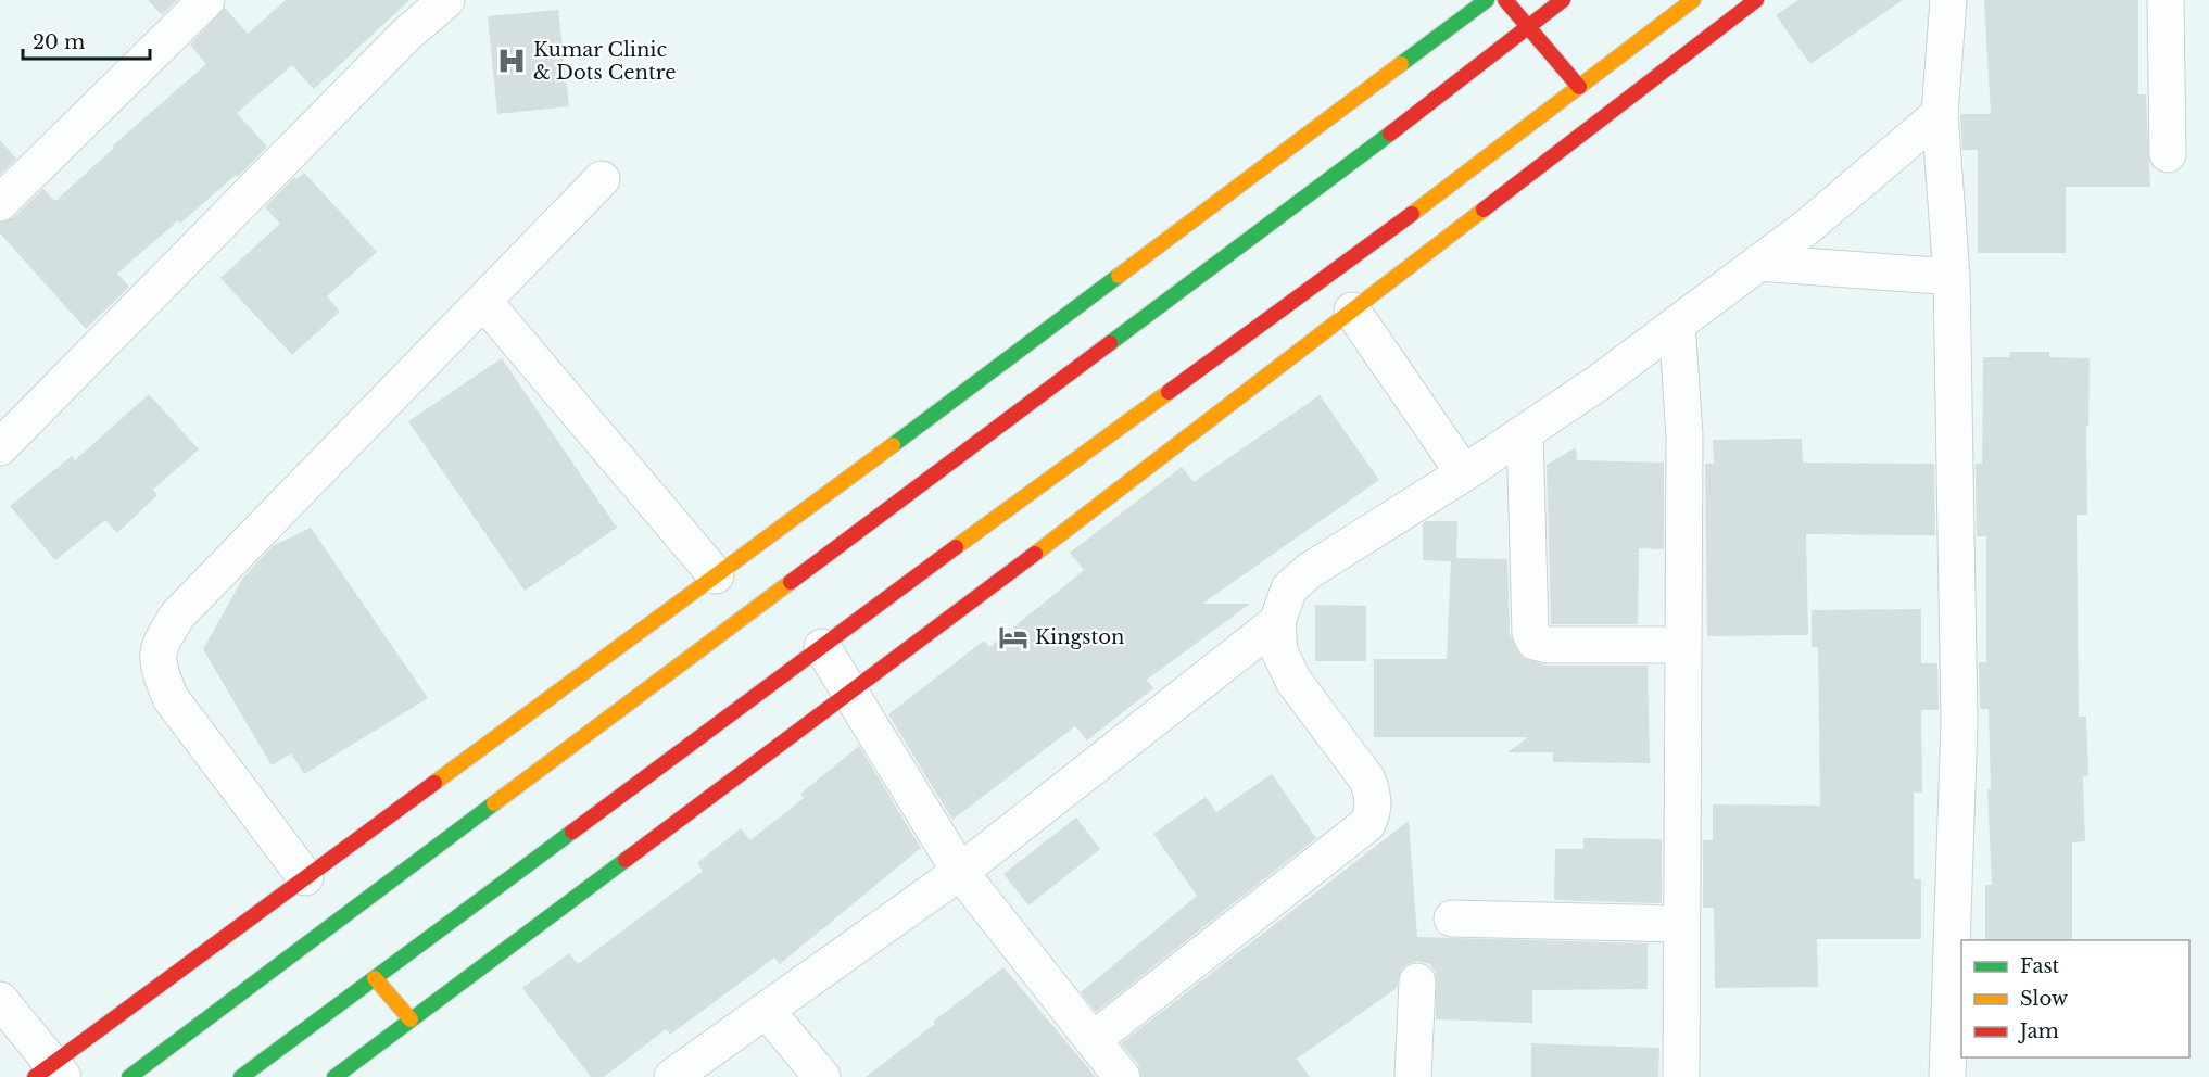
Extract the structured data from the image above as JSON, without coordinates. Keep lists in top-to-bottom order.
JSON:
{
  "places": {
    "hospital": ["Kumar Clinic & Dots Centre"],
    "hotel": ["Kingston"]
  },
  "legend": ["Fast", "Slow", "Jam"],
  "scale_bar": "20 m"
}
